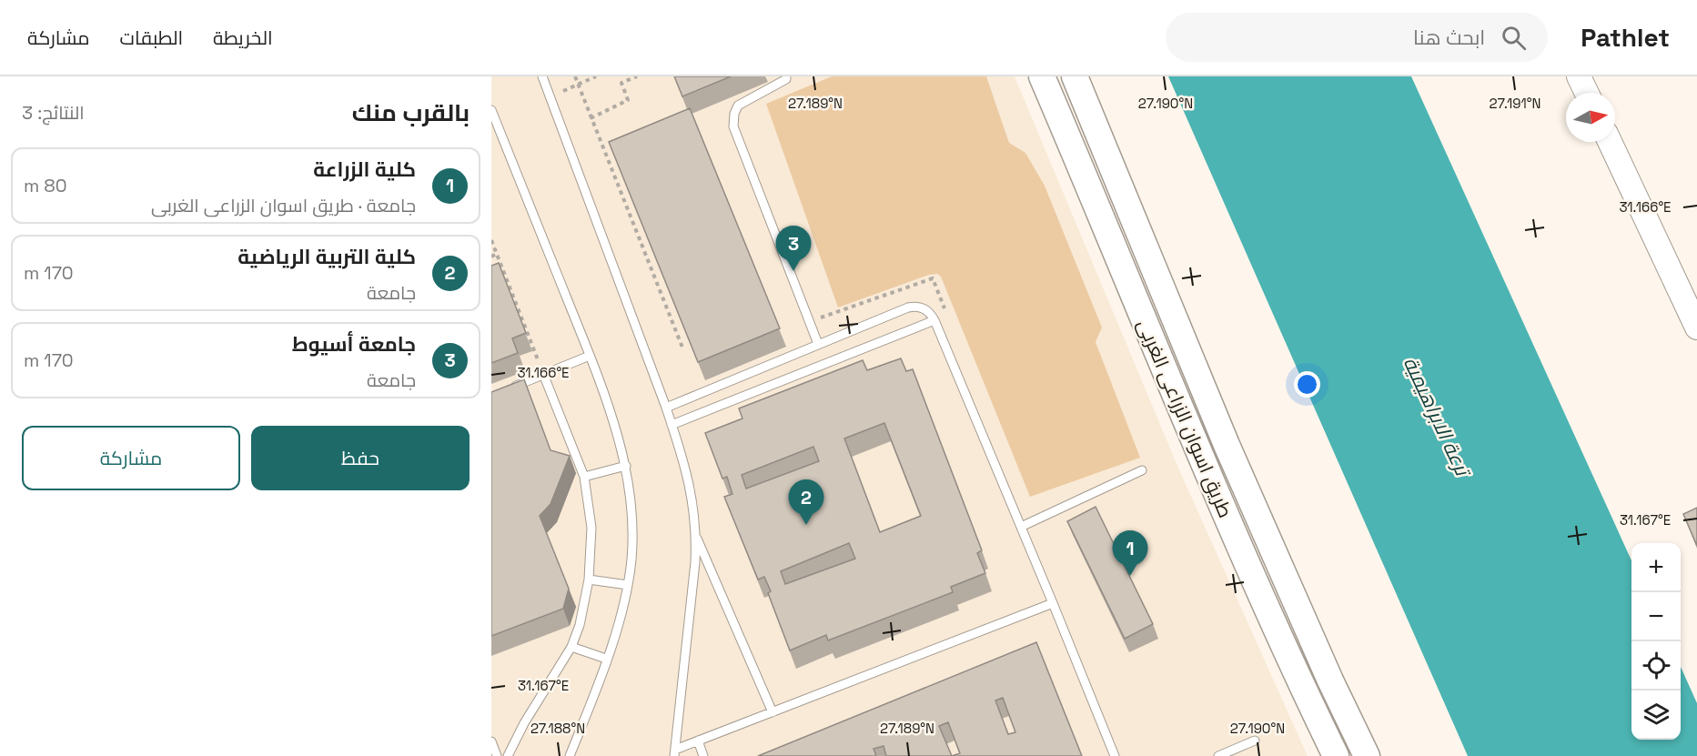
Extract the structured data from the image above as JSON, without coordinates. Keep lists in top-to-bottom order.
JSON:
{
  "streets": {
    "main road": ["طريق اسوان الزراعى الغربى"]
  },
  "water": ["ترعة الابراهيمية"],
  "north": "right",
  "page": {
    "header": "Pathlet",
    "search": "ابحث هنا",
    "nav": ["الخريطة", "الطبقات", "مشاركة"],
    "heading": ["بالقرب منك", "النتائج: 3"],
    "list": [
      {
        "mark": "1",
        "name": "كلية الزراعة",
        "note": "جامعة · طريق اسوان الزراعى الغربى",
        "value": "80 m"
      },
      {
        "mark": "2",
        "name": "كلية التربية الرياضية",
        "note": "جامعة",
        "value": "170 m"
      },
      {
        "mark": "3",
        "name": "جامعة أسيوط",
        "note": "جامعة",
        "value": "170 m"
      }
    ],
    "pins": ["3", "2", "1"],
    "buttons": ["حفظ", "مشاركة"],
    "map_buttons": ["+", "−"]
  },
  "coordinates": [
    "27.189°N",
    "27.190°N",
    "27.191°N",
    "31.166°E",
    "31.167°E",
    "27.188°N"
  ]
}
